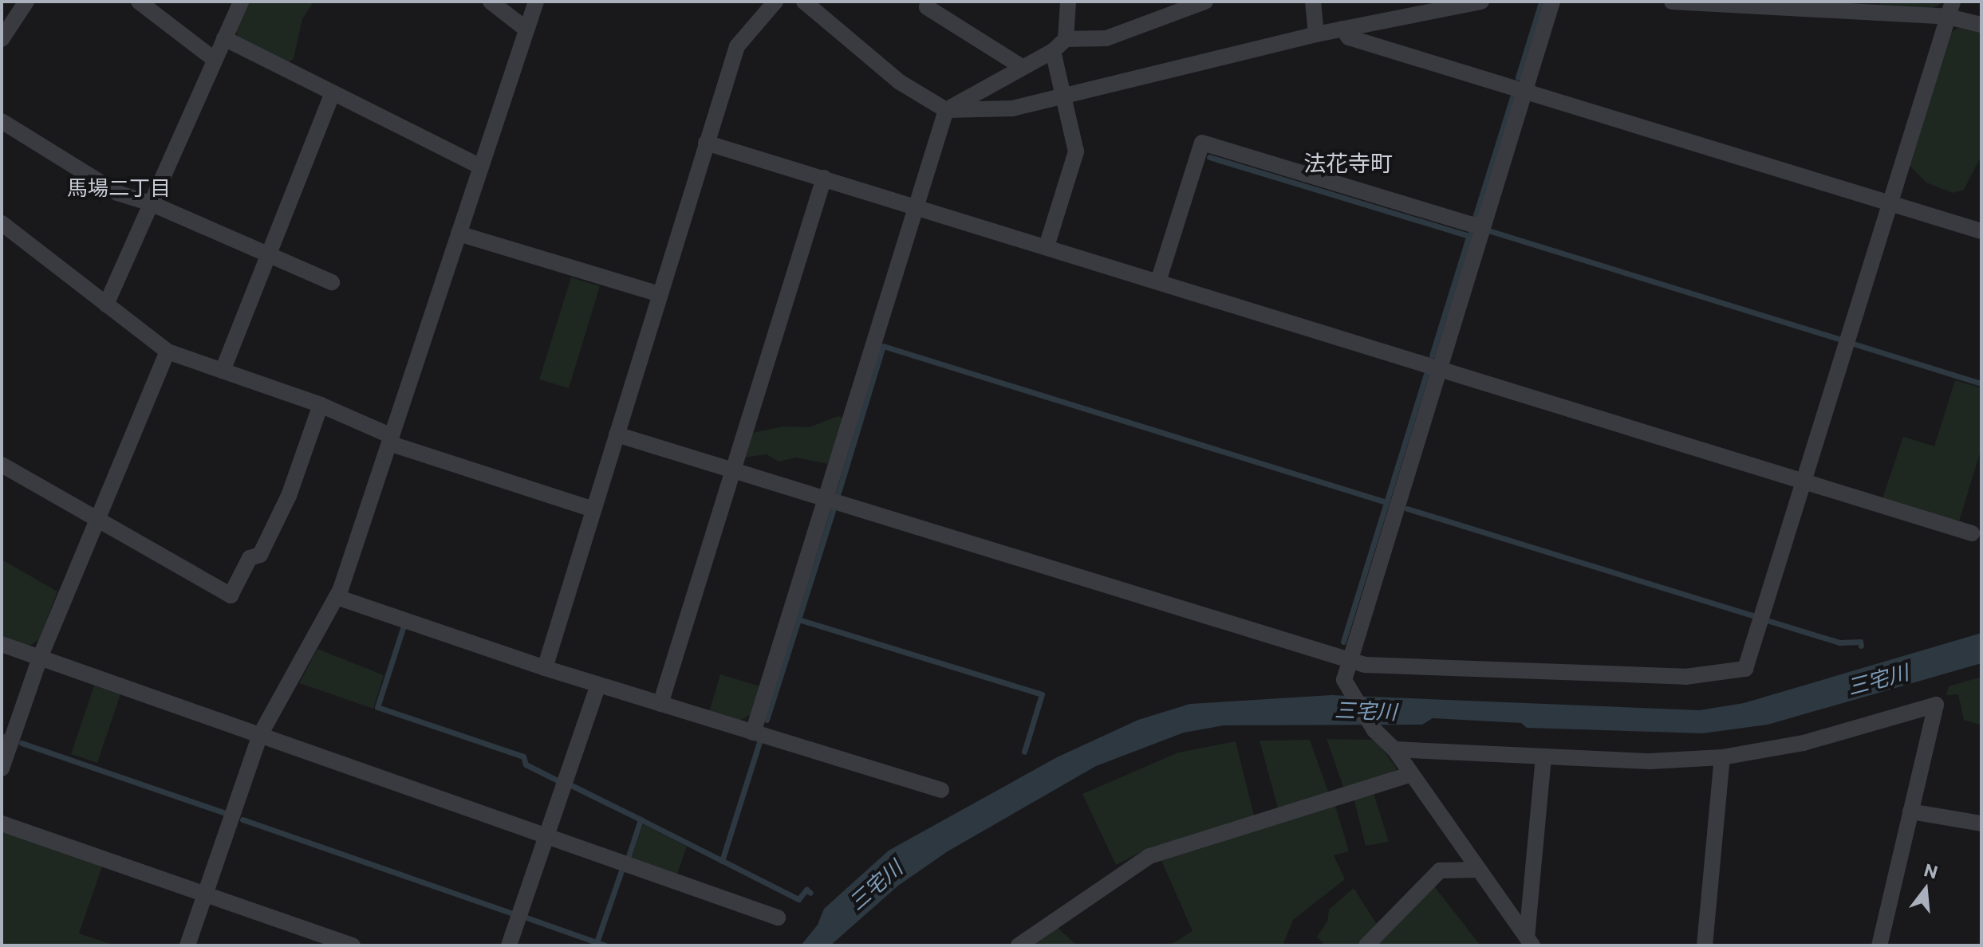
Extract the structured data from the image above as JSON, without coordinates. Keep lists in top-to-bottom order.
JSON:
{
  "districts": ["法花寺町", "馬場二丁目"],
  "water": ["三宅川"],
  "north": "top"
}
